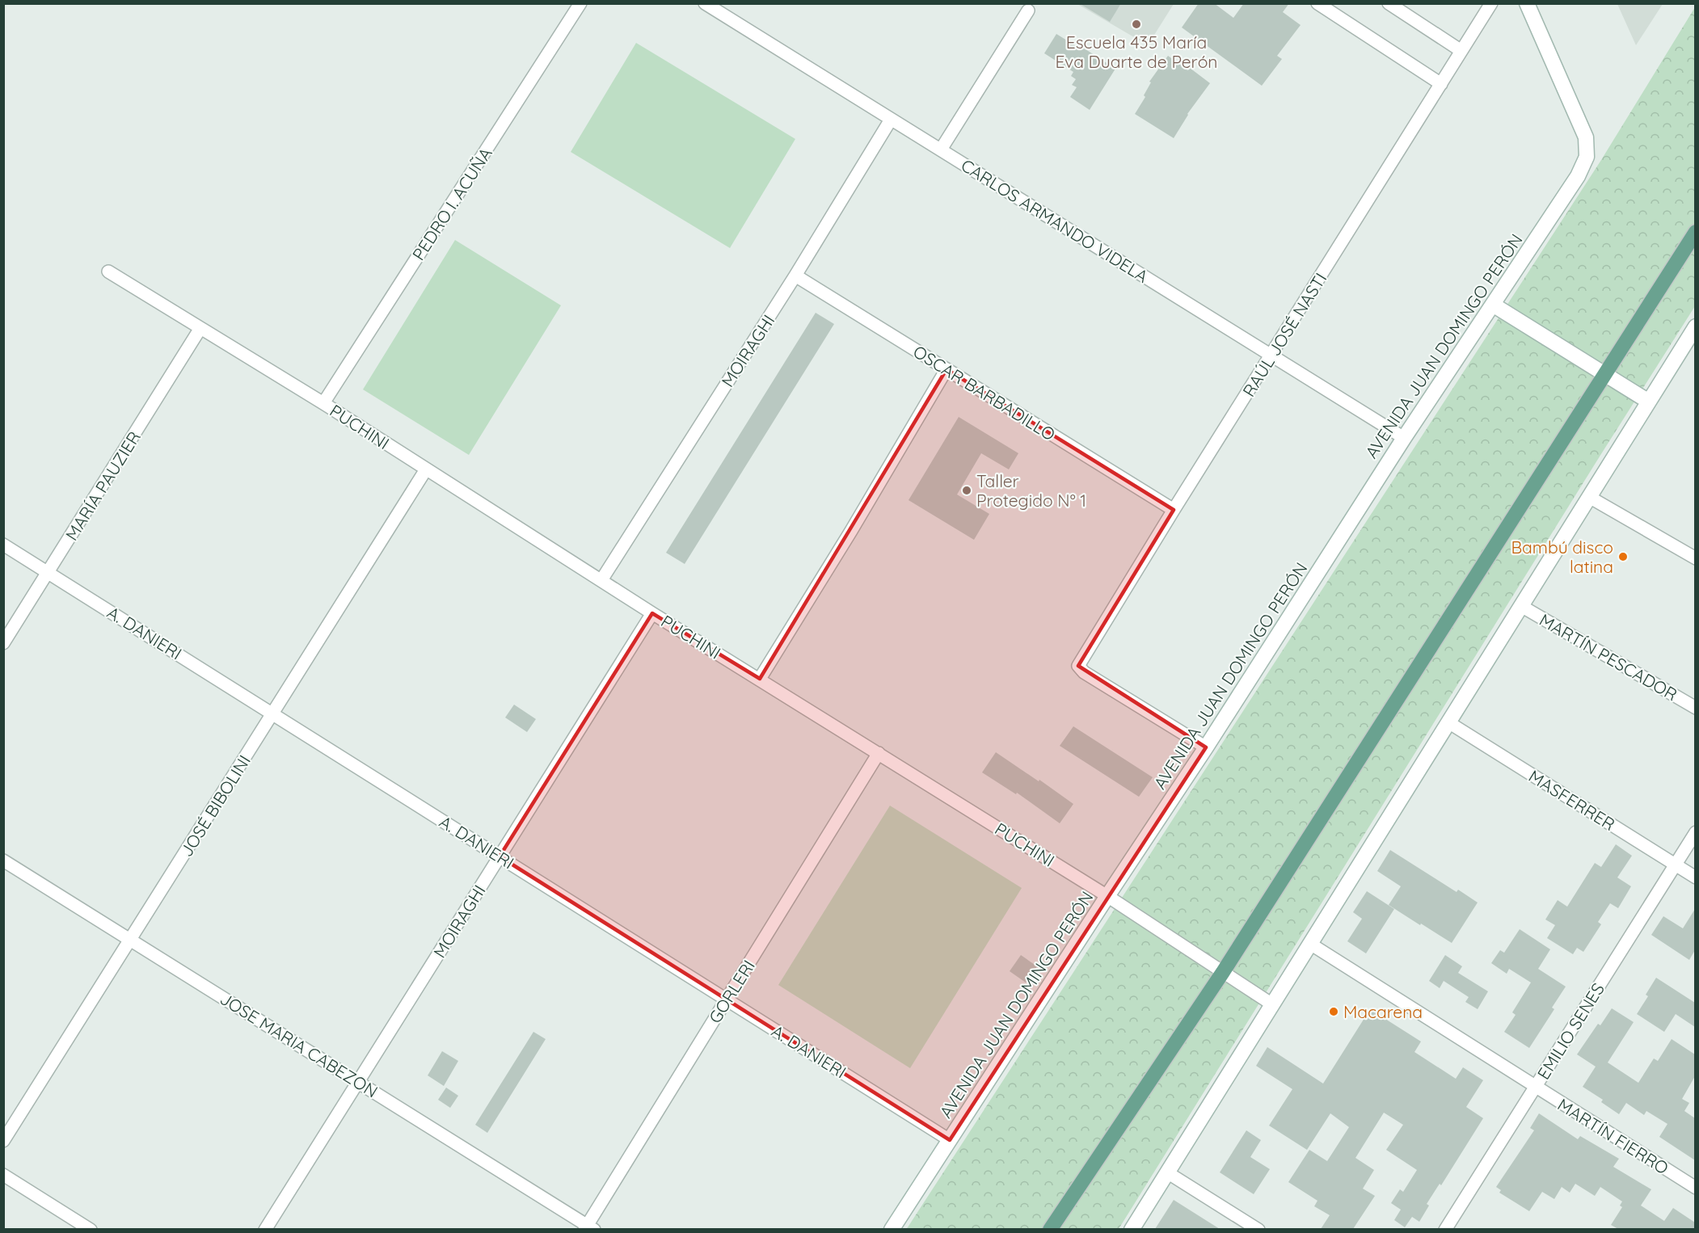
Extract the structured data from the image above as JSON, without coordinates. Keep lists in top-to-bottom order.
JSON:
{
  "streets": {
    "main road": ["AVENIDA JUAN DOMINGO PERÓN"],
    "street": [
      "PEDRO I. ACUÑA",
      "CARLOS ARMANDO VIDELA",
      "RAÚL JOSÉ NASTI",
      "MOIRAGHI",
      "OSCAR BARBADILLO",
      "PUCHINI",
      "MARÍA PAUZIER",
      "A. DANIERI",
      "MARTÍN PESCADOR",
      "MASFERRER",
      "JOSÉ BIBOLINI",
      "GORLERI",
      "EMILIO SENES",
      "JOSE MARIA CABEZON",
      "MARTÍN FIERRO"
    ]
  },
  "crossings": [
    ["PEDRO I. ACUÑA", "PUCHINI"],
    ["CARLOS ARMANDO VIDELA", "RAÚL JOSÉ NASTI"],
    ["CARLOS ARMANDO VIDELA", "AVENIDA JUAN DOMINGO PERÓN"],
    ["CARLOS ARMANDO VIDELA", "MOIRAGHI"],
    ["RAÚL JOSÉ NASTI", "AVENIDA JUAN DOMINGO PERÓN"],
    ["RAÚL JOSÉ NASTI", "OSCAR BARBADILLO"],
    ["AVENIDA JUAN DOMINGO PERÓN", "PUCHINI"],
    ["AVENIDA JUAN DOMINGO PERÓN", "A. DANIERI"],
    ["MOIRAGHI", "OSCAR BARBADILLO"],
    ["MOIRAGHI", "PUCHINI"],
    ["MOIRAGHI", "A. DANIERI"],
    ["MOIRAGHI", "JOSE MARIA CABEZON"],
    ["PUCHINI", "MARÍA PAUZIER"],
    ["PUCHINI", "JOSÉ BIBOLINI"],
    ["PUCHINI", "GORLERI"],
    ["MARÍA PAUZIER", "A. DANIERI"],
    ["A. DANIERI", "JOSÉ BIBOLINI"],
    ["A. DANIERI", "GORLERI"],
    ["MASFERRER", "EMILIO SENES"],
    ["JOSÉ BIBOLINI", "JOSE MARIA CABEZON"],
    ["GORLERI", "JOSE MARIA CABEZON"],
    ["EMILIO SENES", "MARTÍN FIERRO"]
  ],
  "places": [
    "Escuela 435 María Eva Duarte de Perón",
    "Taller Protegido N° 1",
    "Bambú disco latina",
    "Macarena"
  ]
}
